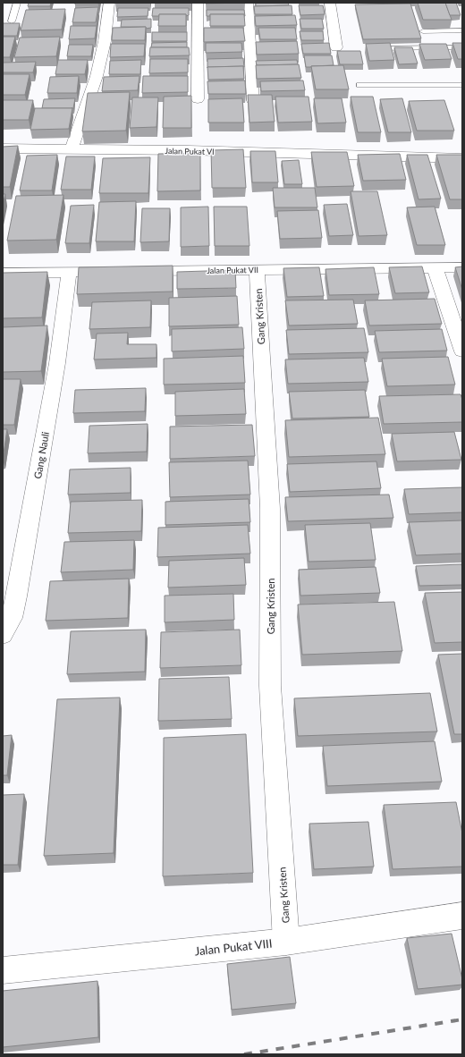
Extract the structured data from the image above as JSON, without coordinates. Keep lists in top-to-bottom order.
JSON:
{
  "streets": {
    "street": [
      "Jalan Pukat VI",
      "Jalan Pukat VII",
      "Gang Kristen",
      "Gang Nauli",
      "Jalan Pukat VIII"
    ]
  },
  "crossings": [
    ["Jalan Pukat VII", "Gang Kristen"],
    ["Jalan Pukat VII", "Gang Nauli"],
    ["Gang Kristen", "Jalan Pukat VIII"]
  ]
}
